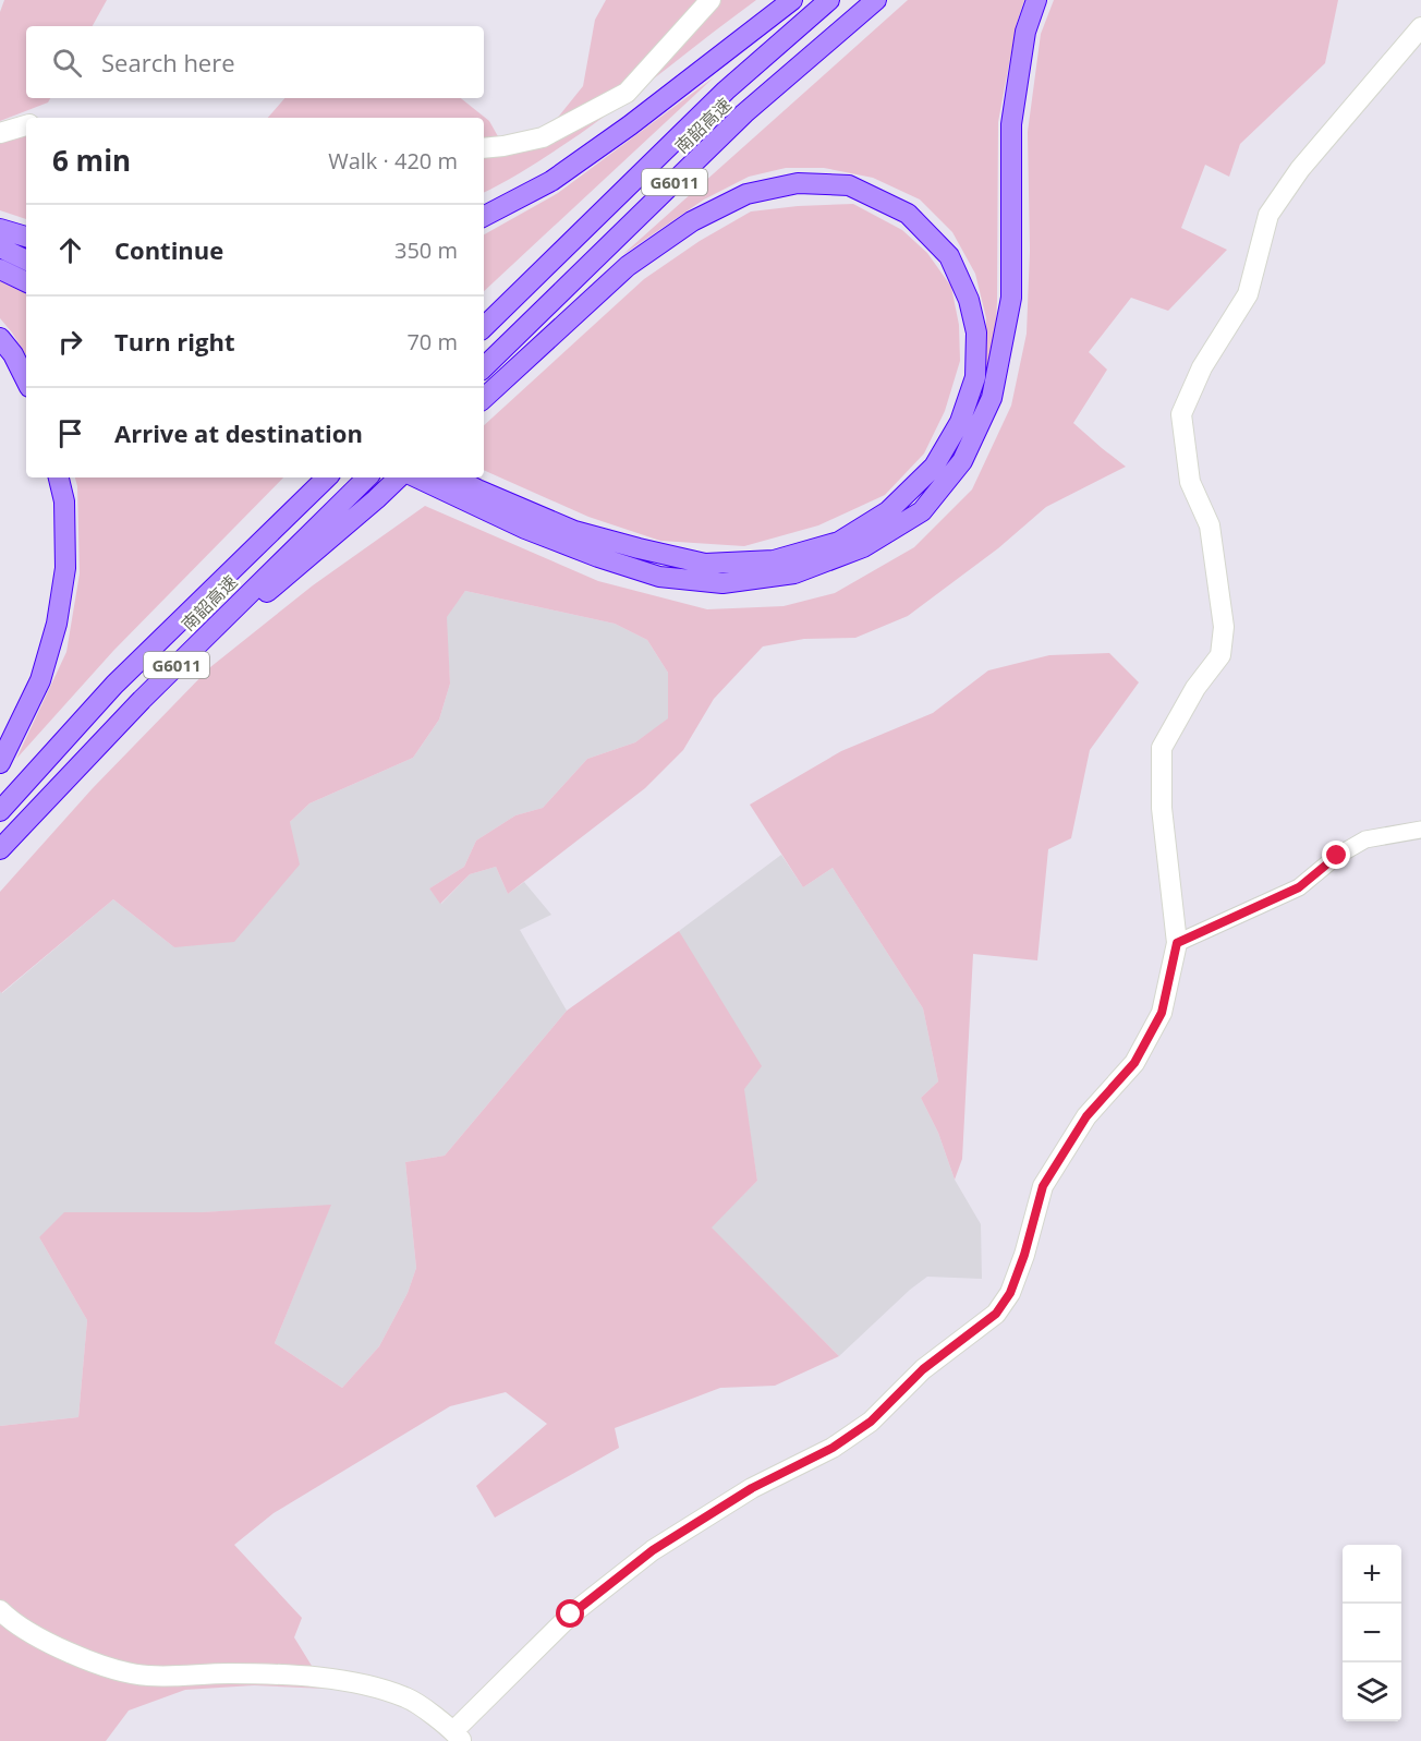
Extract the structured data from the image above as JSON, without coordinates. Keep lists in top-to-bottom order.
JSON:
{
  "streets": {
    "highway": ["南韶高速", "G6011"]
  },
  "page": {
    "search": "Search here",
    "heading": ["6 min", "Walk · 420 m"],
    "list": [
      ["Continue", "350 m"],
      ["Turn right", "70 m"],
      "Arrive at destination"
    ],
    "map_buttons": ["+", "−"]
  }
}
